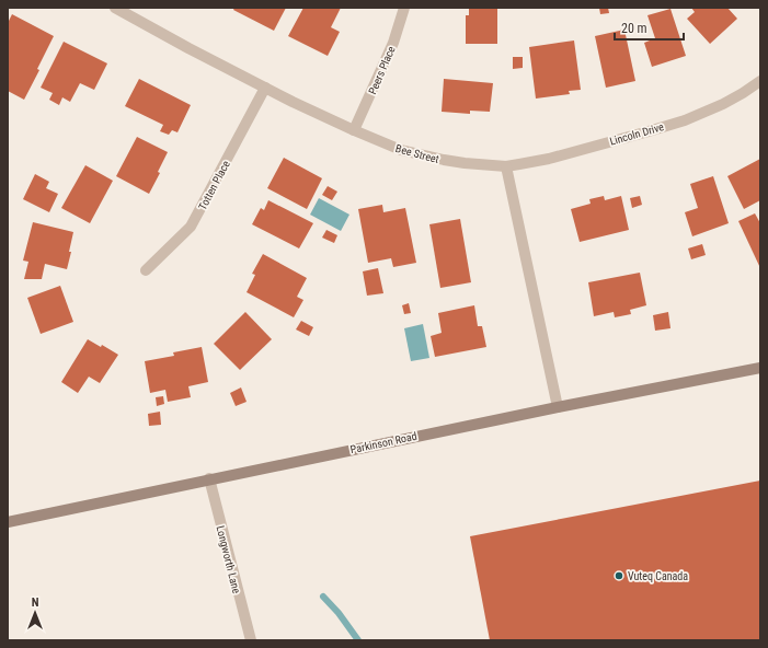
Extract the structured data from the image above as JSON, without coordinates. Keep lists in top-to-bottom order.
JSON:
{
  "streets": {
    "main road": ["Parkinson Road"],
    "street": [
      "Peers Place",
      "Lincoln Drive",
      "Bee Street",
      "Totten Place",
      "Longworth Lane"
    ]
  },
  "crossings": [
    ["Peers Place", "Bee Street"],
    ["Lincoln Drive", "Bee Street"],
    ["Bee Street", "Totten Place"],
    ["Parkinson Road", "Longworth Lane"]
  ],
  "places": ["Vuteq Canada"],
  "scale_bar": "20 m",
  "north": "top"
}
